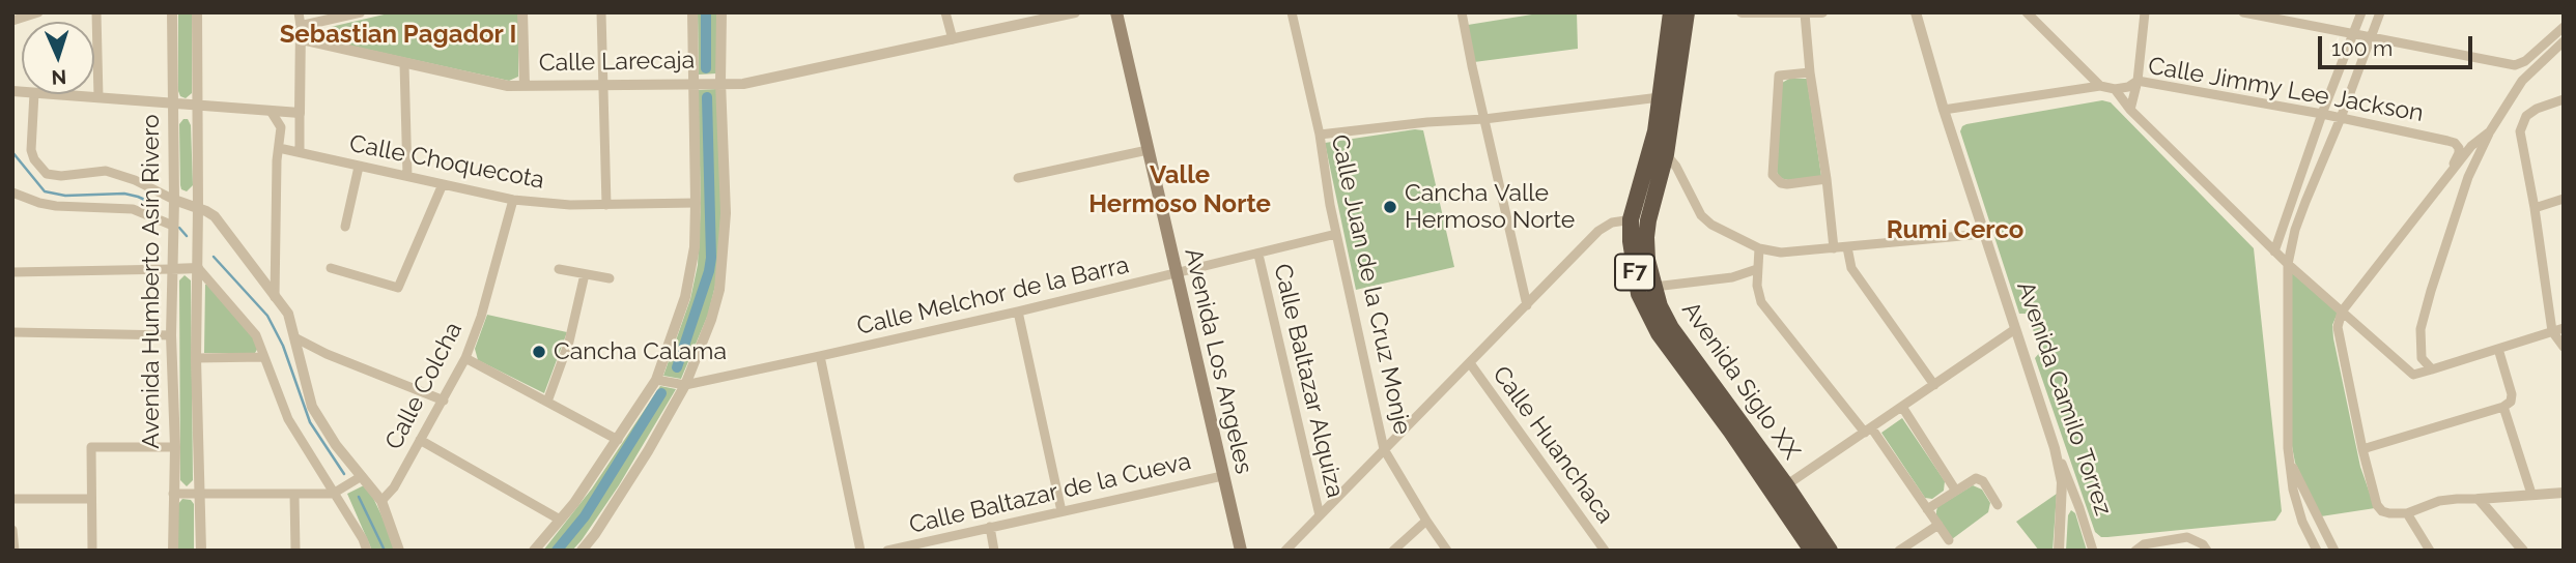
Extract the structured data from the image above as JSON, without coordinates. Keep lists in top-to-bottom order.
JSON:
{
  "streets": {
    "highway": ["F7", "Avenida Siglo XX"],
    "main road": ["Avenida Los Angeles"],
    "street": [
      "Calle Larecaja",
      "Calle Jimmy Lee Jackson",
      "Calle Choquecota",
      "Avenida Humberto Asín Rivero",
      "Calle Juan de la Cruz Monje",
      "Calle Melchor de la Barra",
      "Calle Baltazar Alquiza",
      "Calle Colcha",
      "Avenida Camilo Torrez",
      "Calle Huanchaca",
      "Calle Baltazar de la Cueva"
    ]
  },
  "crossings": [
    ["Calle Jimmy Lee Jackson", "Avenida Camilo Torrez"],
    ["Calle Choquecota", "Calle Colcha"],
    ["Calle Juan de la Cruz Monje", "Calle Melchor de la Barra"],
    ["Calle Melchor de la Barra", "Avenida Los Angeles"],
    ["Calle Melchor de la Barra", "Calle Baltazar Alquiza"],
    ["Avenida Los Angeles", "Calle Baltazar de la Cueva"]
  ],
  "districts": ["Sebastian Pagador I", "Valle Hermoso Norte", "Rumi Cerco"],
  "places": ["Cancha Valle Hermoso Norte", "Cancha Calama"],
  "scale_bar": "100 m",
  "north": "bottom"
}
